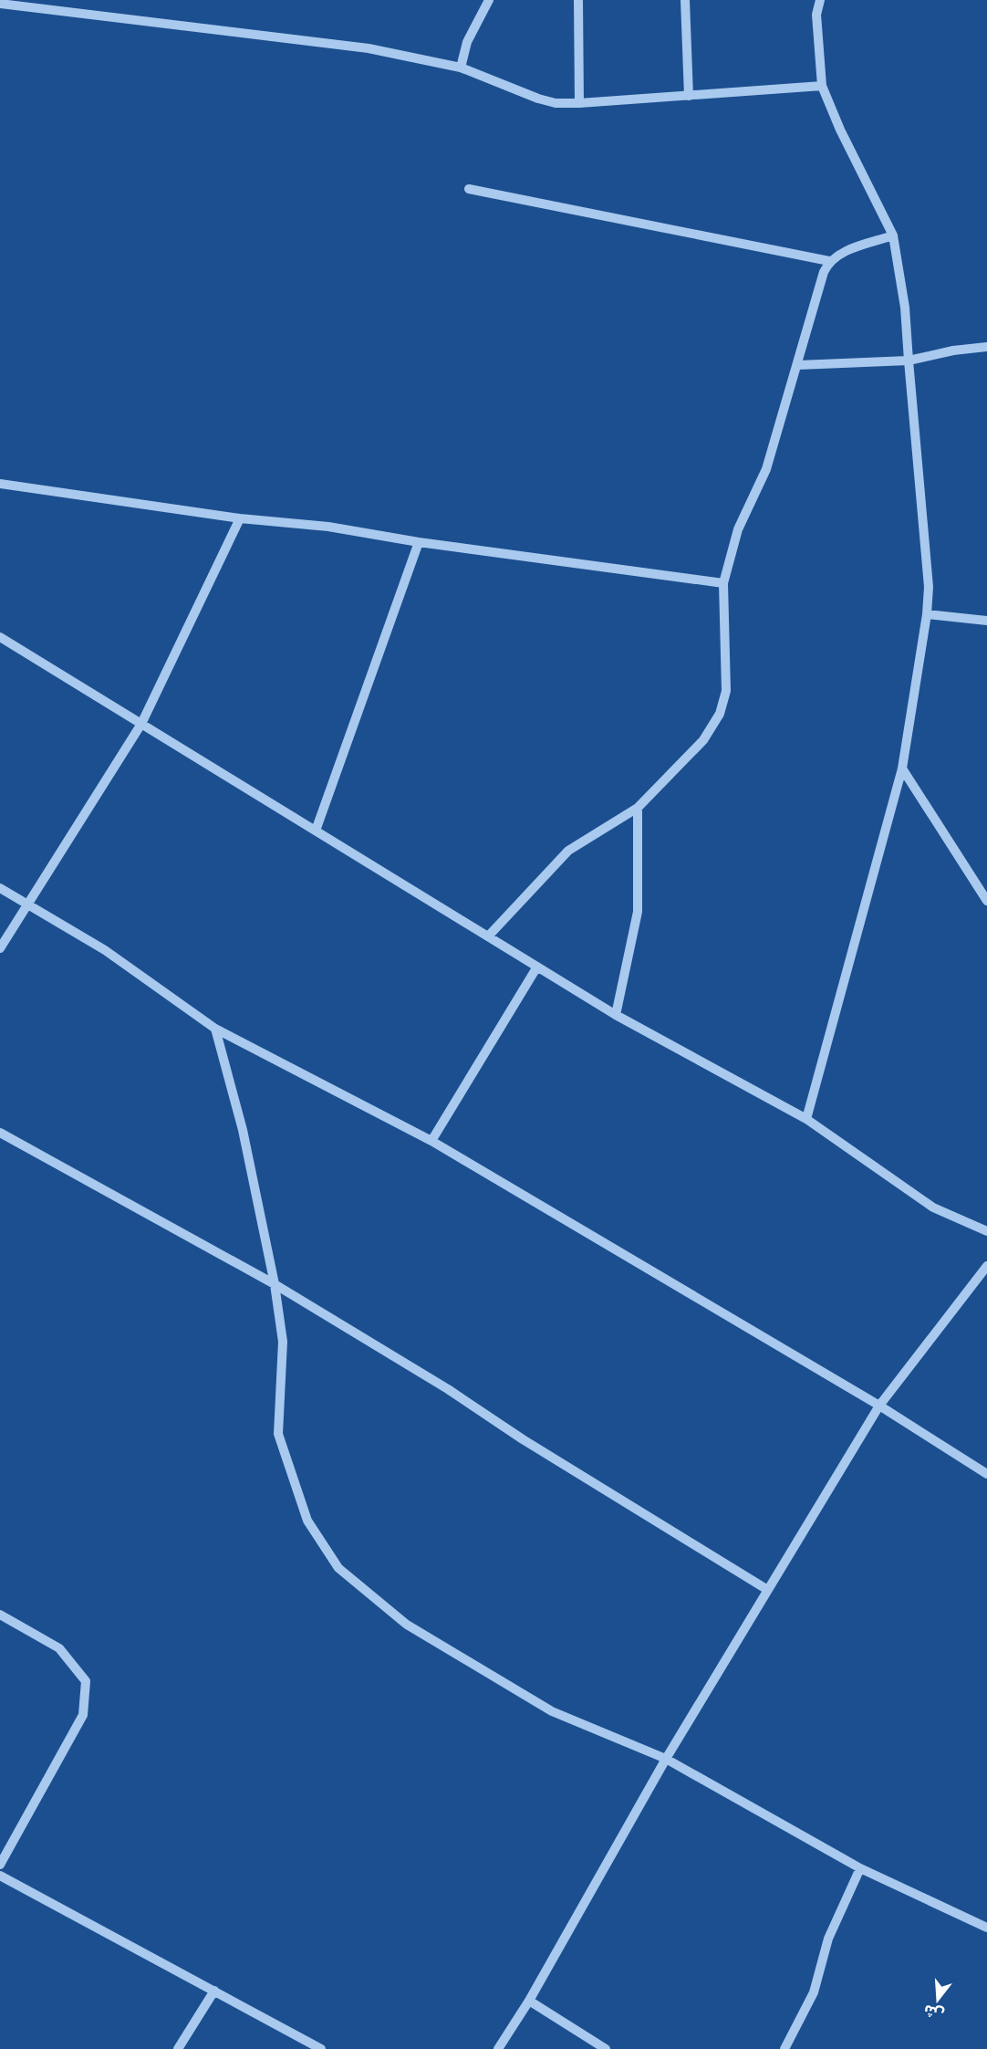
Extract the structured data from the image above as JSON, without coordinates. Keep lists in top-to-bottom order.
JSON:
{
  "north": "bottom"
}
